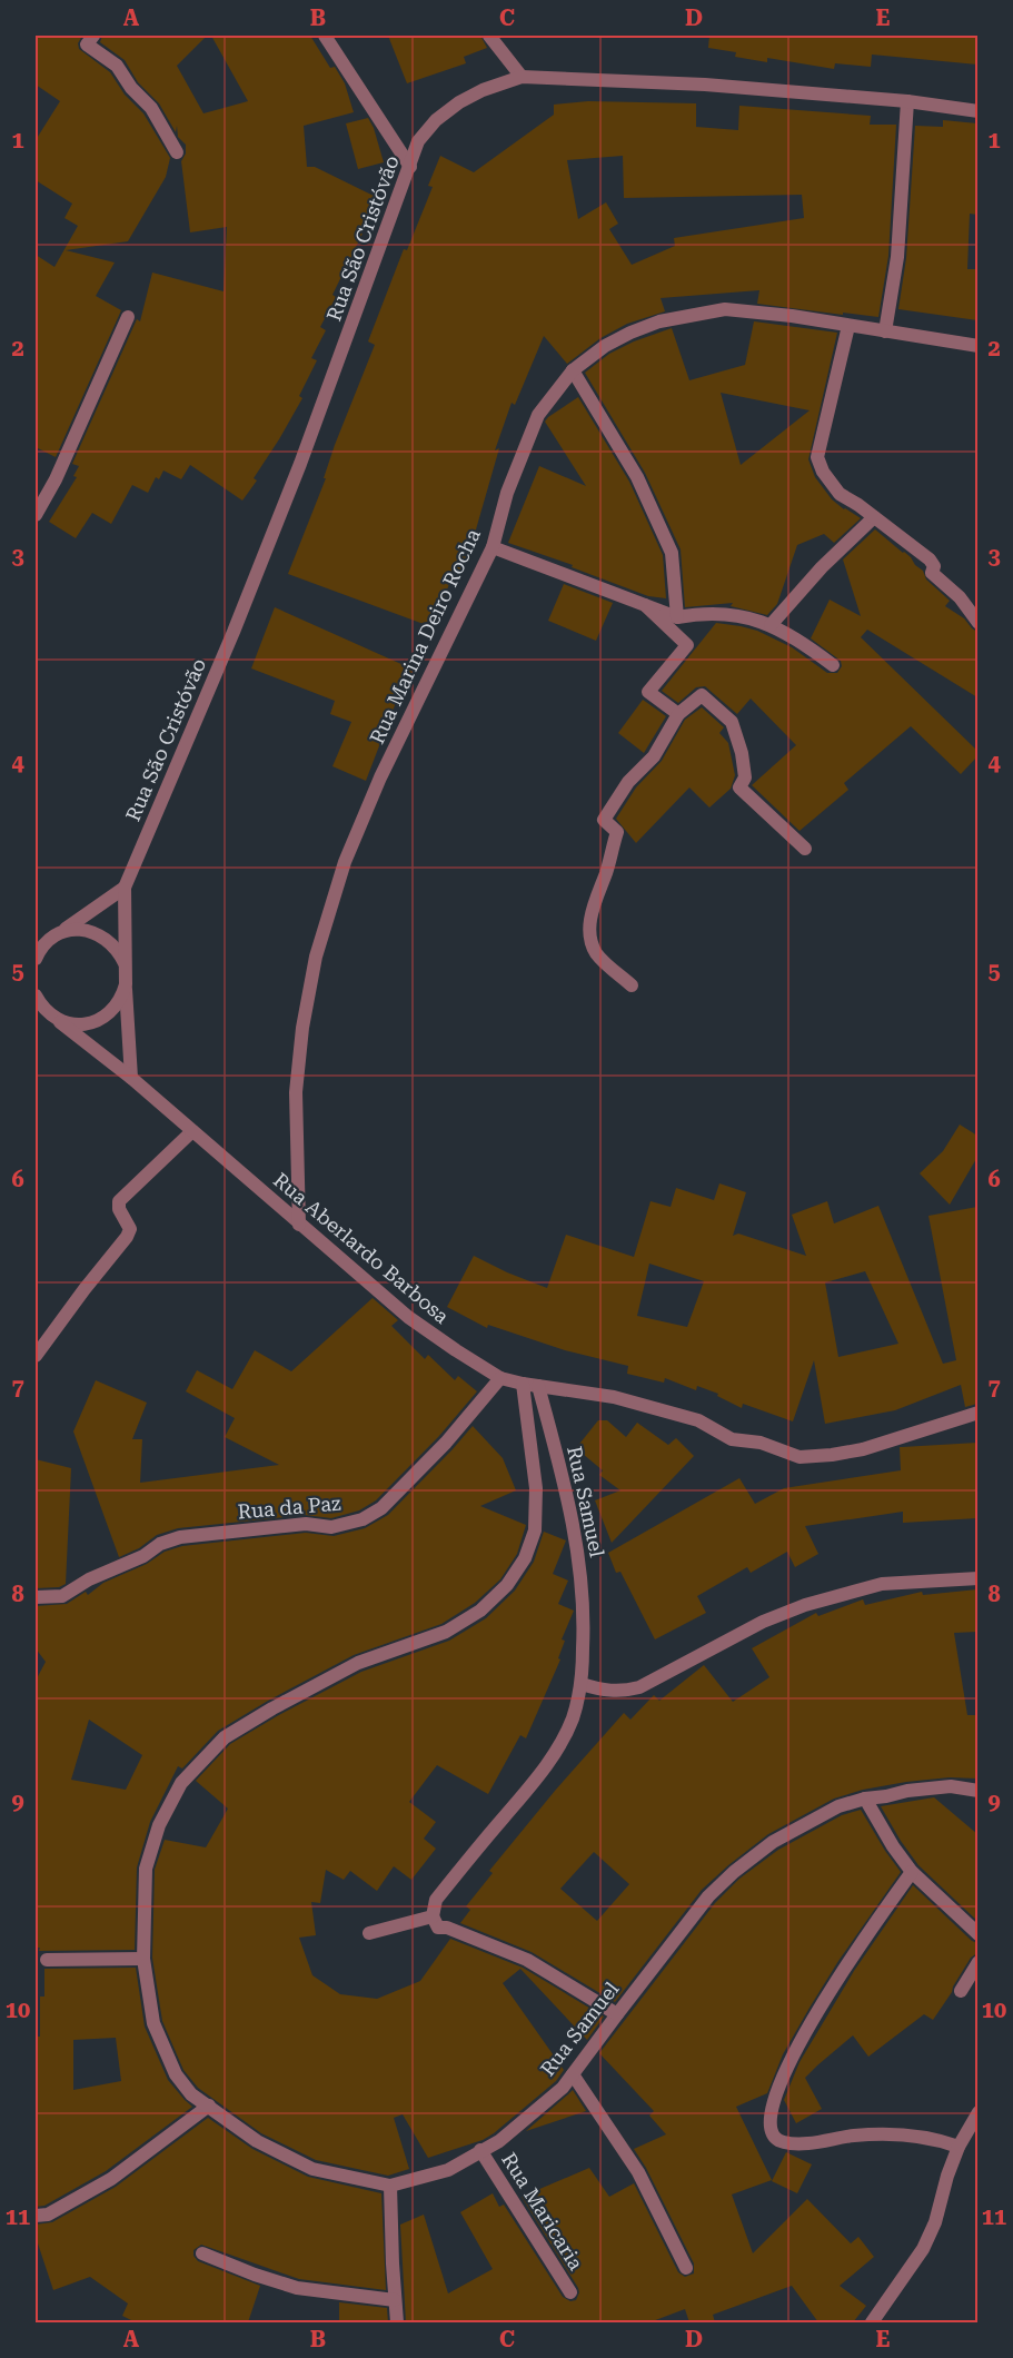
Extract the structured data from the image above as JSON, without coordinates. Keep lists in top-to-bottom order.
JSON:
{
  "streets": {
    "street": [
      "Rua São Cristóvão",
      "Rua Marina Deiro Rocha",
      "Rua Aberlardo Barbosa",
      "Rua Samuel",
      "Rua da Paz",
      "Rua Maricaria"
    ]
  },
  "crossings": [
    ["Rua Marina Deiro Rocha", "Rua Aberlardo Barbosa"],
    ["Rua Aberlardo Barbosa", "Rua Samuel"],
    ["Rua Aberlardo Barbosa", "Rua da Paz"],
    ["Rua Samuel", "Rua Maricaria"]
  ],
  "grid": {
    "columns": [
      "A",
      "B",
      "C",
      "D",
      "E"
    ],
    "rows": [
      "1",
      "2",
      "3",
      "4",
      "5",
      "6",
      "7",
      "8",
      "9",
      "10",
      "11"
    ]
  }
}
